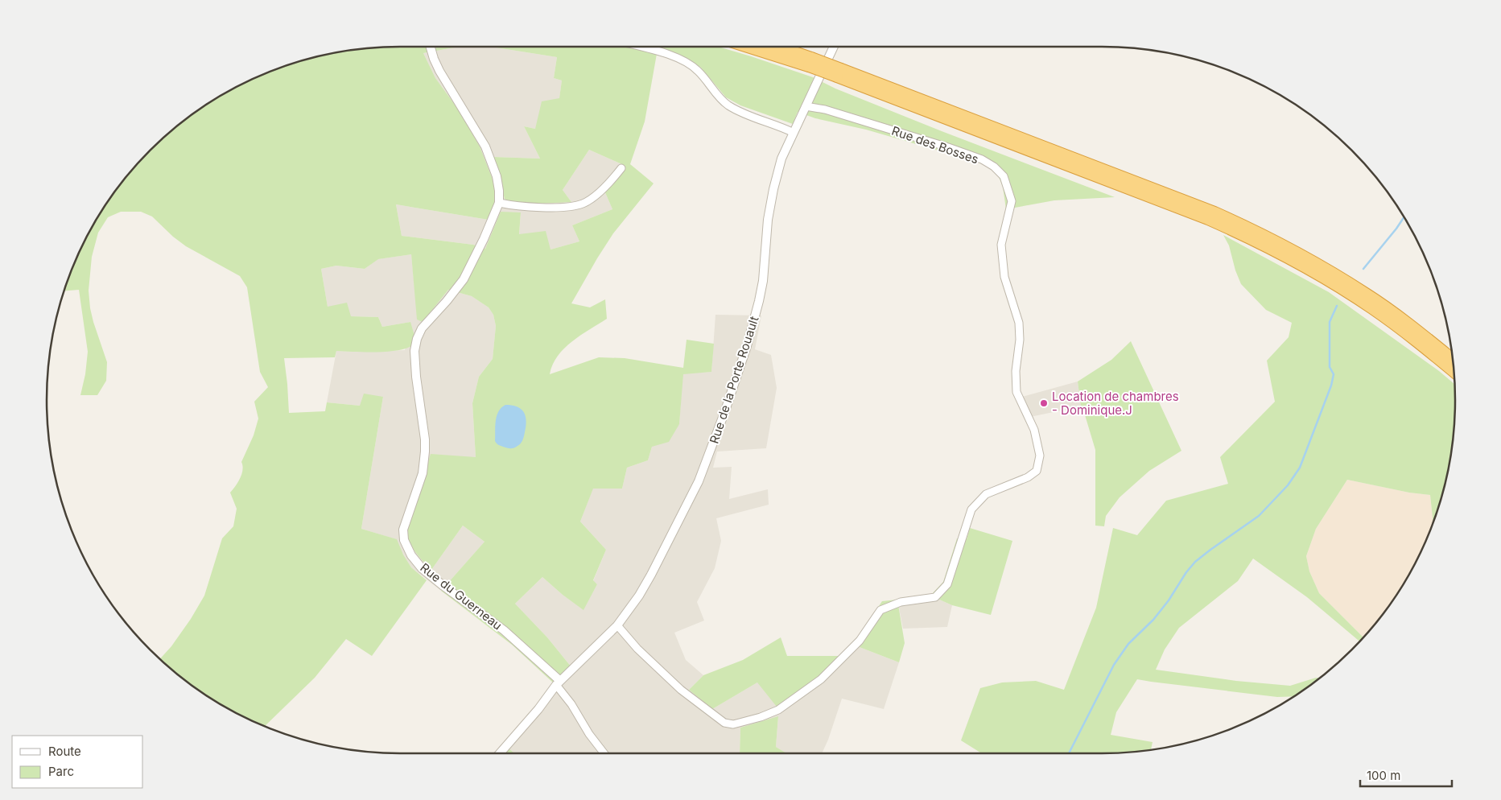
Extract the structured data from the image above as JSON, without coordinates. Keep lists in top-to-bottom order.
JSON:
{
  "streets": {
    "street": ["Rue des Bosses", "Rue de la Porte Rouault", "Rue du Guerneau"]
  },
  "crossings": [
    ["Rue des Bosses", "Rue de la Porte Rouault"],
    ["Rue de la Porte Rouault", "Rue du Guerneau"]
  ],
  "places": ["Location de chambres - Dominique.J"],
  "legend": ["Route", "Parc"],
  "scale_bar": "100 m"
}
